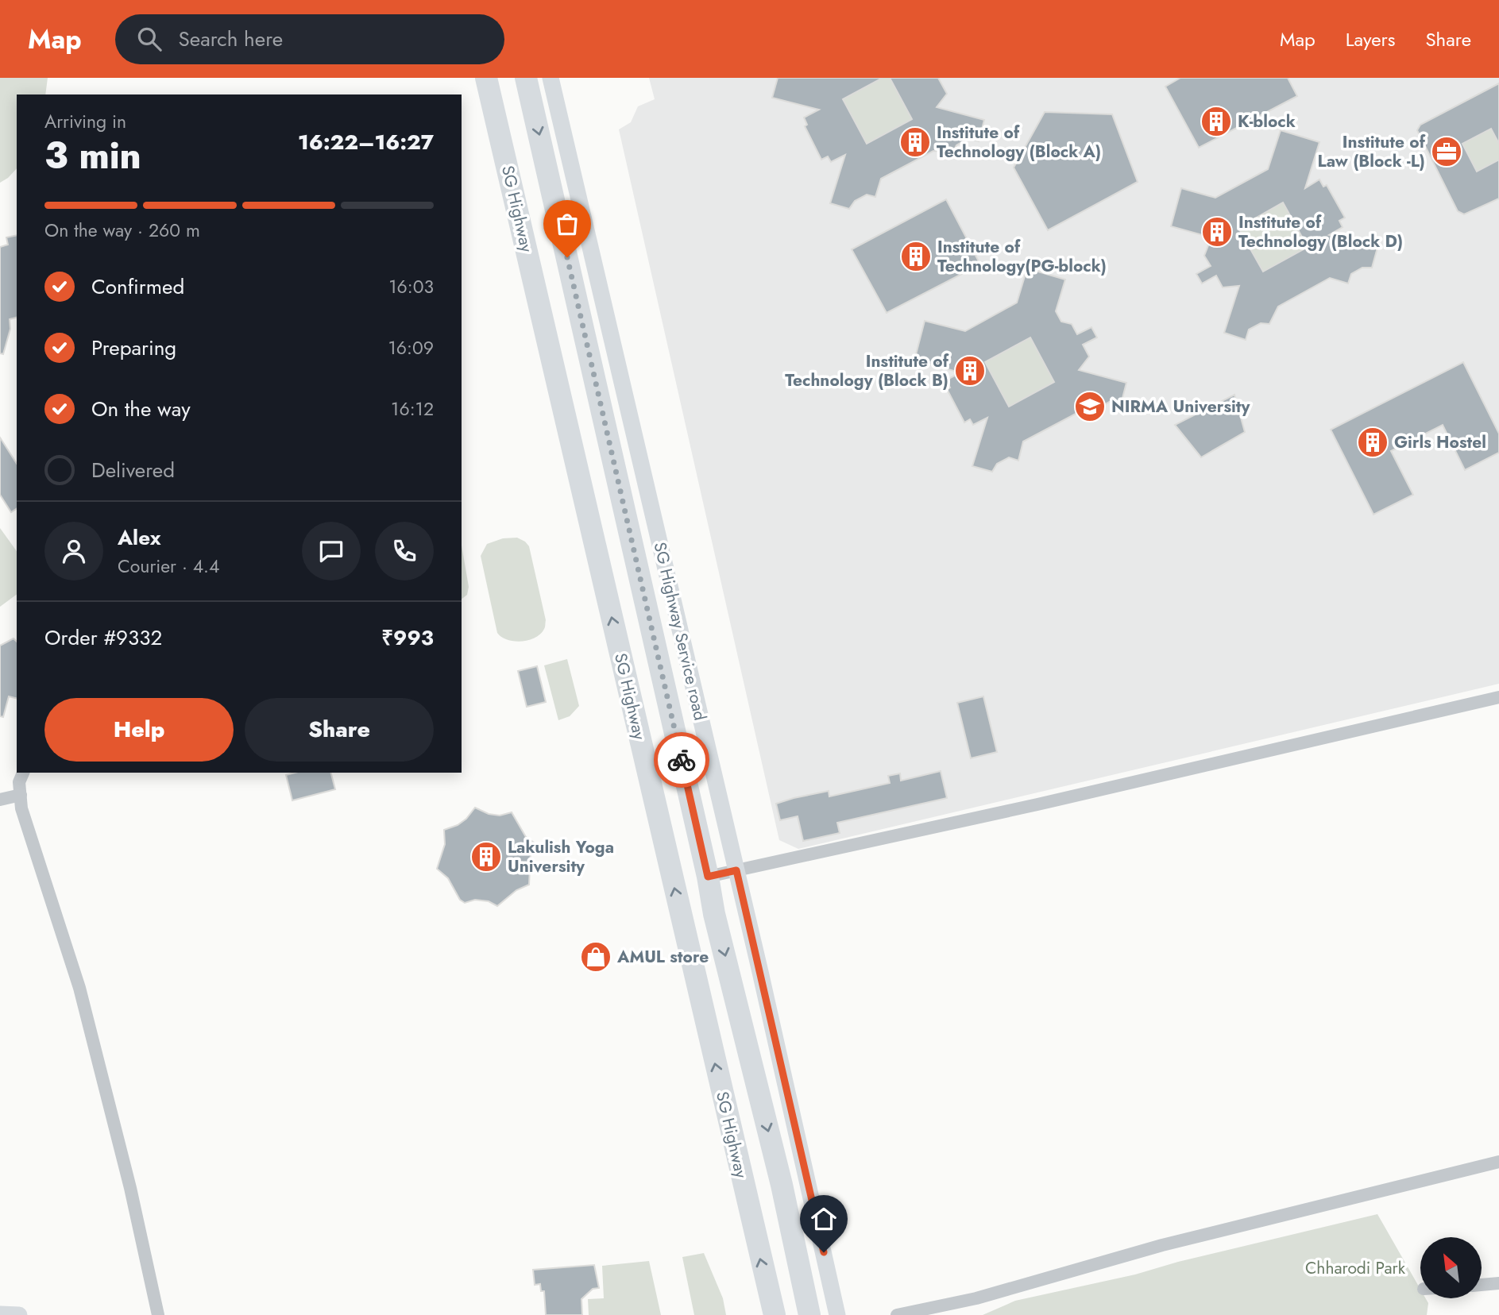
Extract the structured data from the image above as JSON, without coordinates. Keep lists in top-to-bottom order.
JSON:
{
  "streets": {
    "highway": ["SG Highway"],
    "street": ["SG Highway Service road"]
  },
  "parks": ["Chharodi Park"],
  "places": {
    "building": [
      "K-block",
      "Institute of Technology (Block A)",
      "Institute of Technology (Block D)",
      "Institute of Technology(PG-block)",
      "Institute of Technology (Block B)",
      "Girls Hostel",
      "Lakulish Yoga University"
    ],
    "office": ["Institute of Law (Block -L)"],
    "school or university": ["NIRMA University"],
    "shop": ["AMUL store"]
  },
  "north": "top left",
  "page": {
    "header": "Map",
    "search": "Search here",
    "nav": ["Map", "Layers", "Share"],
    "heading": ["3 min", "Arriving in", "16:22–16:27"],
    "panel": [
      "Alex",
      "Courier · 4.4",
      "Order #9332",
      "₹993"
    ],
    "bar": "On the way · 260 m",
    "list": [
      ["Confirmed", "16:03"],
      ["Preparing", "16:09"],
      ["On the way", "16:12"],
      "Delivered"
    ],
    "buttons": ["Help", "Share"]
  }
}
